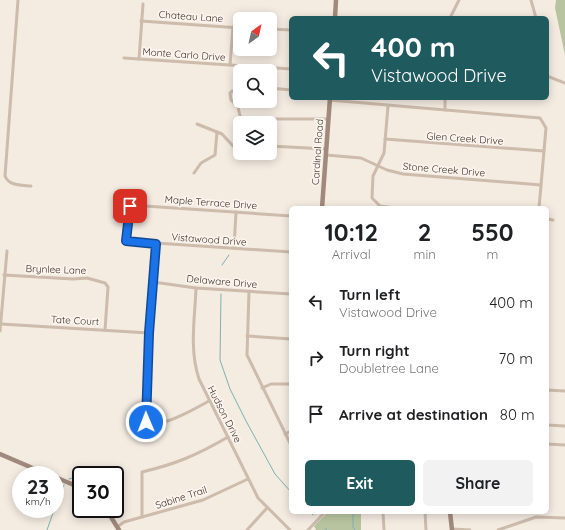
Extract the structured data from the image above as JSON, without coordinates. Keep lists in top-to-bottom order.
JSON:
{
  "streets": {
    "street": [
      "Chateau Lane",
      "Monte Carlo Drive",
      "Glen Creek Drive",
      "Cardinal Road",
      "Stone Creek Drive",
      "Maple Terrace Drive",
      "Vistawood Drive",
      "Brynlee Lane",
      "Delaware Drive",
      "Tate Court",
      "Hudson Drive",
      "Sabine Trail"
    ]
  },
  "crossings": [
    ["Cardinal Road", "Stone Creek Drive"],
    ["Maple Terrace Drive", "Vistawood Drive"],
    ["Brynlee Lane", "Tate Court"],
    ["Delaware Drive", "Hudson Drive"],
    ["Hudson Drive", "Sabine Trail"]
  ],
  "north": "top right",
  "page": {
    "turn": ["400 m", "Vistawood Drive"],
    "eta": [
      "10:12",
      "Arrival",
      "2",
      "min",
      "550",
      "m"
    ],
    "list": [
      {
        "name": "Turn left",
        "note": "Vistawood Drive",
        "value": "400 m"
      },
      {
        "name": "Turn right",
        "note": "Doubletree Lane",
        "value": "70 m"
      },
      {
        "name": "Arrive at destination",
        "value": "80 m"
      }
    ],
    "buttons": ["Exit", "Share"],
    "speed": "23 km/h",
    "limit": "30"
  }
}
